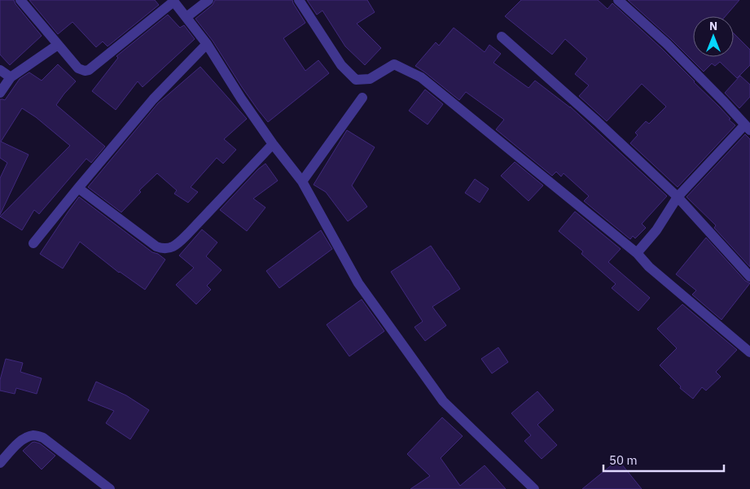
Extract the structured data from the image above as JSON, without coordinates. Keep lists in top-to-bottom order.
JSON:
{
  "scale_bar": "50 m",
  "north": "top"
}
